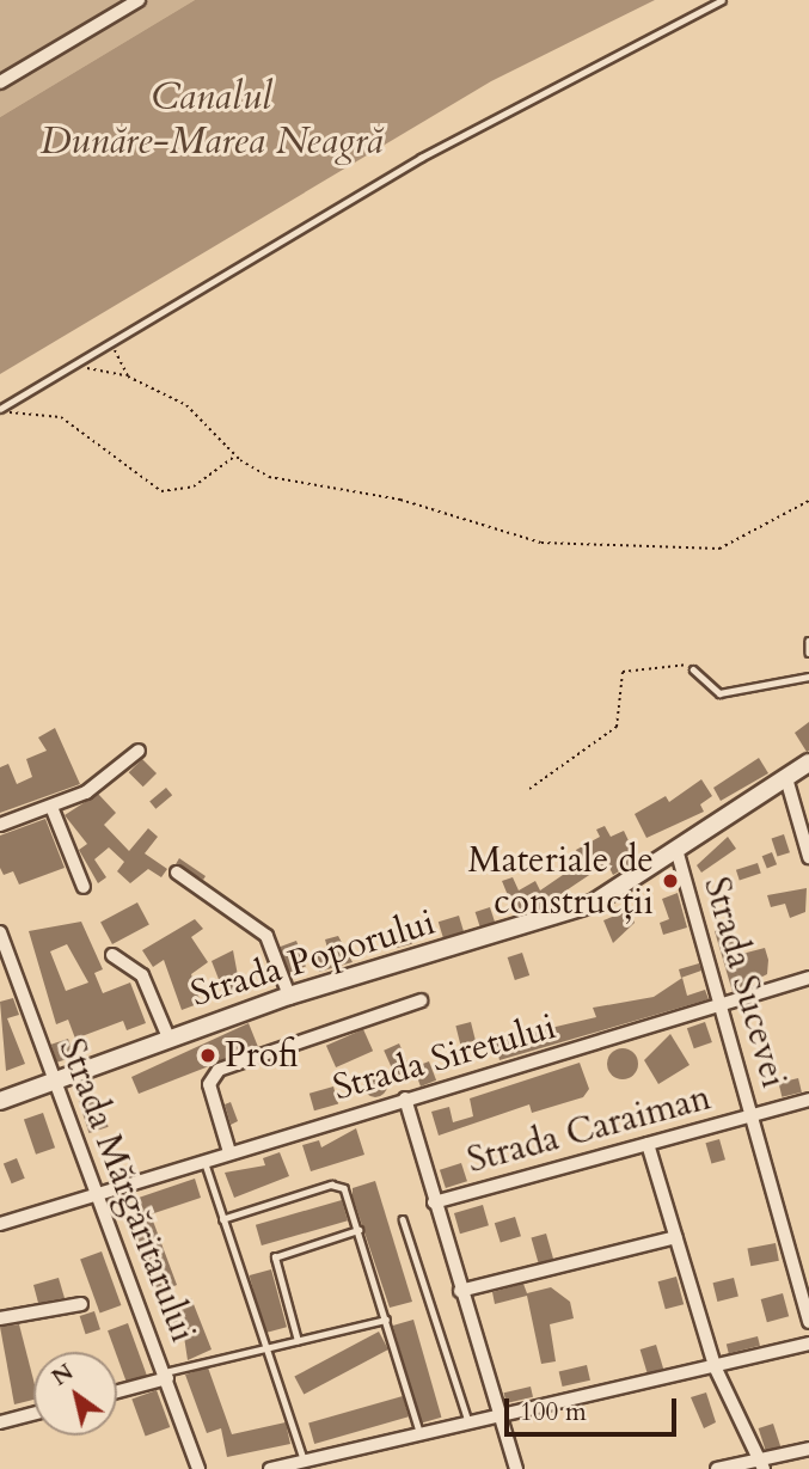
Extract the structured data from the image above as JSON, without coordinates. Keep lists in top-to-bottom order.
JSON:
{
  "streets": {
    "street": [
      "Strada Poporului",
      "Strada Sucevei",
      "Strada Siretului",
      "Strada Caraiman",
      "Strada Mărgăritarului"
    ]
  },
  "crossings": [
    ["Strada Poporului", "Strada Sucevei"],
    ["Strada Poporului", "Strada Mărgăritarului"],
    ["Strada Sucevei", "Strada Siretului"],
    ["Strada Sucevei", "Strada Caraiman"],
    ["Strada Siretului", "Strada Mărgăritarului"]
  ],
  "water": ["Canalul Dunăre-Marea Neagră"],
  "places": ["Materiale de construcții", "Profi"],
  "scale_bar": "100 m",
  "north": "top left"
}
